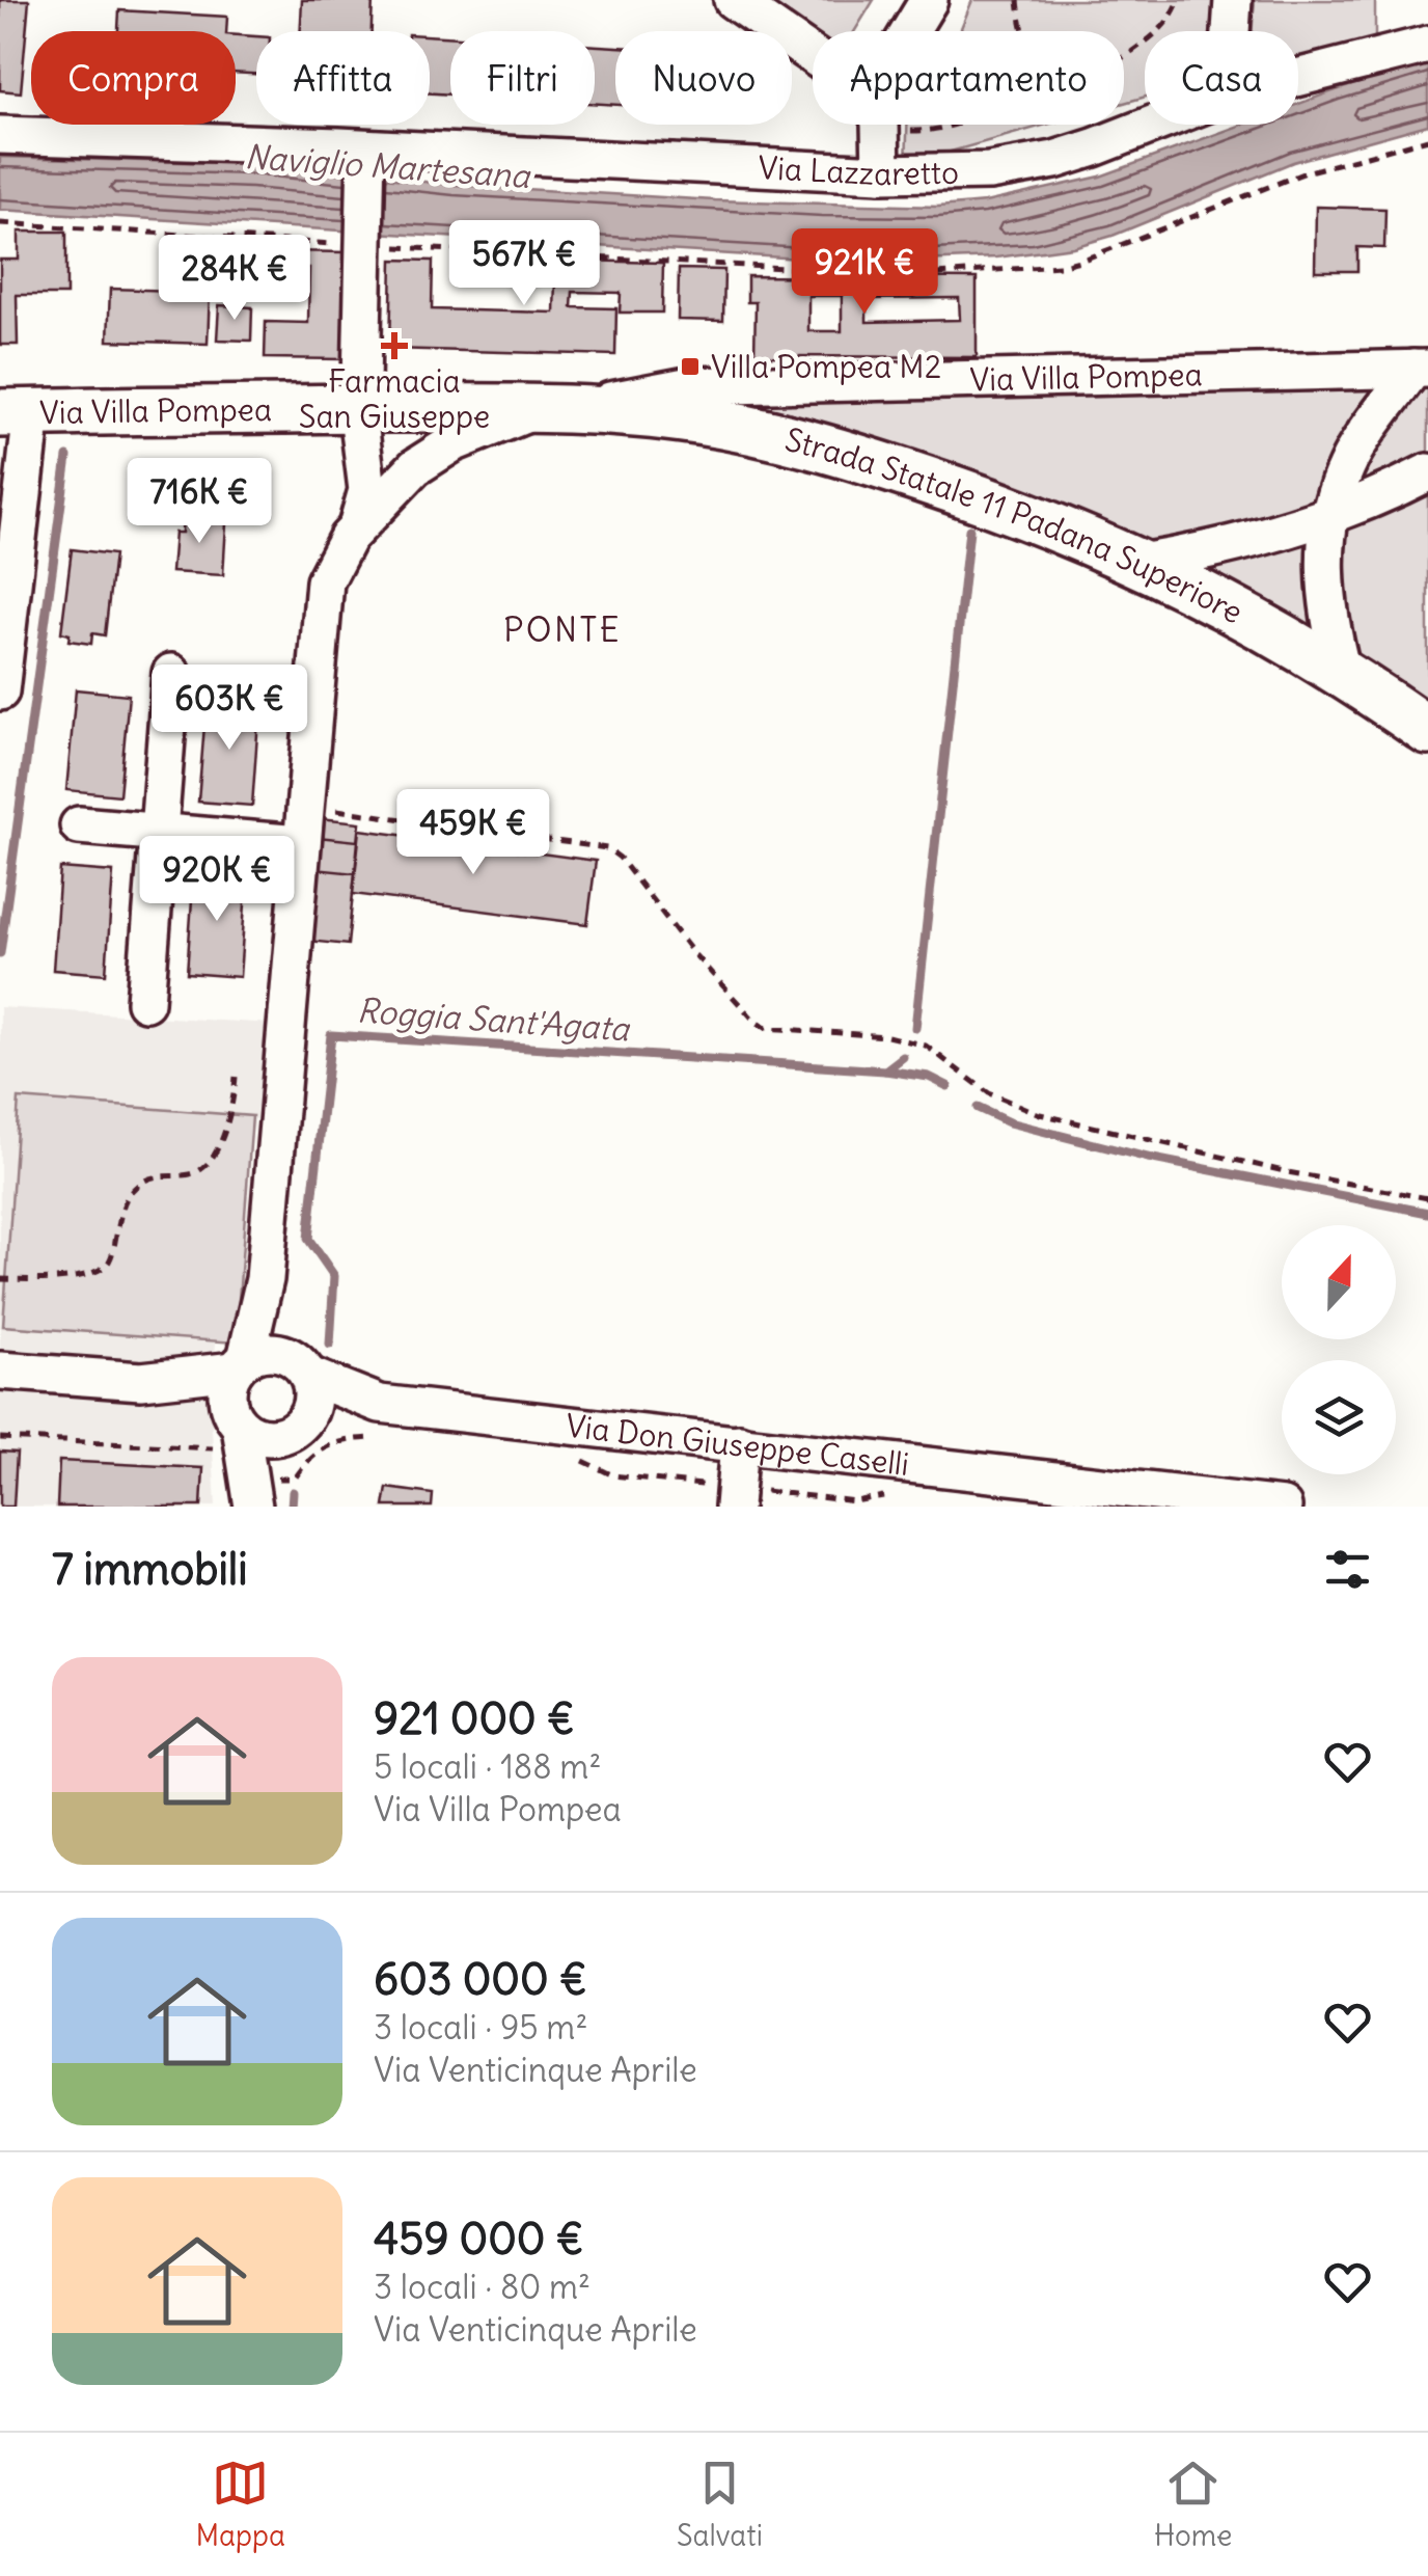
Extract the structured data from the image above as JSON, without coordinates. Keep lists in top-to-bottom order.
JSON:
{
  "streets": {
    "main road": ["Via Villa Pompea", "Strada Statale 11 Padana Superiore"],
    "street": ["Via Lazzaretto", "Via Don Giuseppe Caselli"]
  },
  "crossings": [
    ["Via Villa Pompea", "Strada Statale 11 Padana Superiore"]
  ],
  "districts": ["PONTE"],
  "water": ["Naviglio Martesana", "Roggia Sant'Agata"],
  "places": {
    "health": ["Farmacia San Giuseppe"],
    "transit": ["Villa Pompea M2"]
  },
  "north": "top",
  "page": {
    "chip": [
      "Compra",
      "Affitta",
      "Filtri",
      "Nuovo",
      "Appartamento",
      "Casa"
    ],
    "price": [
      "567K €",
      "921K €",
      "284K €",
      "716K €",
      "603K €",
      "459K €",
      "920K €"
    ],
    "heading": "7 immobili",
    "list": [
      {
        "name": "921 000 €",
        "note": "5 locali · 188 m² · Via Villa Pompea"
      },
      {
        "name": "603 000 €",
        "note": "3 locali · 95 m² · Via Venticinque Aprile"
      },
      {
        "name": "459 000 €",
        "note": "3 locali · 80 m² · Via Venticinque Aprile"
      }
    ],
    "tabs": ["Mappa", "Salvati", "Home"]
  }
}
